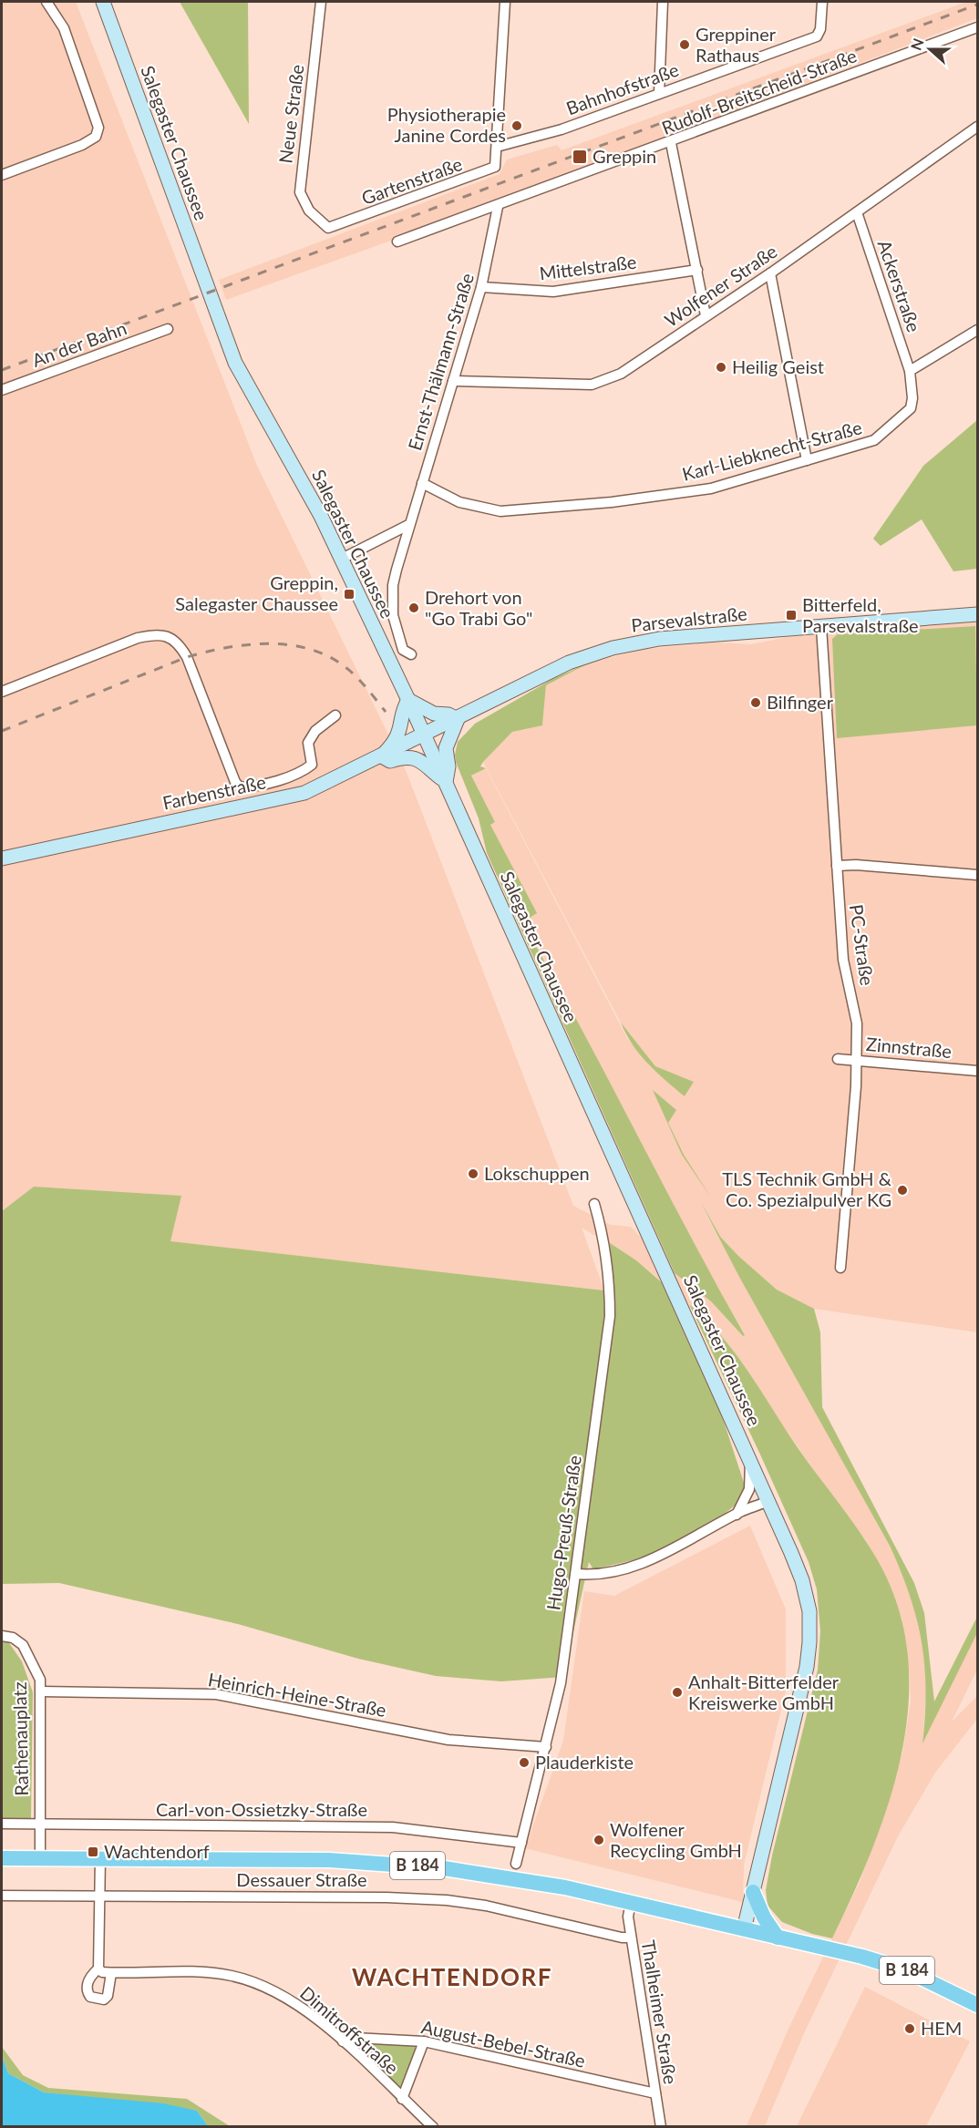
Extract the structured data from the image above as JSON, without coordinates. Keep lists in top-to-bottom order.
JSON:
{
  "streets": {
    "main road": [
      "Salegaster Chaussee",
      "Parsevalstraße",
      "Farbenstraße",
      "B 184"
    ],
    "street": [
      "Bahnhofstraße",
      "Rudolf-Breitscheid-Straße",
      "Neue Straße",
      "Gartenstraße",
      "Mittelstraße",
      "Wolfener Straße",
      "Ackerstraße",
      "An der Bahn",
      "Ernst-Thälmann-Straße",
      "Karl-Liebknecht-Straße",
      "PC-Straße",
      "Zinnstraße",
      "Hugo-Preuß-Straße",
      "Heinrich-Heine-Straße",
      "Rathenauplatz",
      "Carl-von-Ossietzky-Straße",
      "Dessauer Straße",
      "Thalheimer Straße",
      "Dimitroffstraße",
      "August-Bebel-Straße"
    ]
  },
  "crossings": [
    ["Bahnhofstraße", "Gartenstraße"],
    ["Rudolf-Breitscheid-Straße", "Ernst-Thälmann-Straße"],
    ["Neue Straße", "Gartenstraße"],
    ["Salegaster Chaussee", "Parsevalstraße"],
    ["Salegaster Chaussee", "Farbenstraße"],
    ["Salegaster Chaussee", "B 184"],
    ["Mittelstraße", "Ernst-Thälmann-Straße"],
    ["Wolfener Straße", "Ackerstraße"],
    ["Wolfener Straße", "Ernst-Thälmann-Straße"],
    ["Ackerstraße", "Karl-Liebknecht-Straße"],
    ["Ernst-Thälmann-Straße", "Karl-Liebknecht-Straße"],
    ["Parsevalstraße", "Farbenstraße"],
    ["Parsevalstraße", "PC-Straße"],
    ["PC-Straße", "Zinnstraße"],
    ["Hugo-Preuß-Straße", "Heinrich-Heine-Straße"],
    ["Hugo-Preuß-Straße", "Carl-von-Ossietzky-Straße"],
    ["Heinrich-Heine-Straße", "Rathenauplatz"],
    ["Rathenauplatz", "Carl-von-Ossietzky-Straße"],
    ["Rathenauplatz", "B 184"],
    ["B 184", "Thalheimer Straße"],
    ["Dessauer Straße", "Thalheimer Straße"],
    ["Thalheimer Straße", "August-Bebel-Straße"],
    ["Dimitroffstraße", "August-Bebel-Straße"]
  ],
  "districts": ["WACHTENDORF"],
  "places": {
    "other": [
      "Greppiner Rathaus",
      "Physiotherapie Janine Cordes",
      "Heilig Geist",
      "Drehort von \"Go Trabi Go\"",
      "Bilfinger",
      "Lokschuppen",
      "TLS Technik GmbH & Co. Spezialpulver KG",
      "Anhalt-Bitterfelder Kreiswerke GmbH",
      "Plauderkiste",
      "Wolfener Recycling GmbH",
      "HEM"
    ],
    "transit": [
      "Greppin",
      "Greppin, Salegaster Chaussee",
      "Bitterfeld, Parsevalstraße",
      "Wachtendorf"
    ]
  },
  "north": "left"
}
